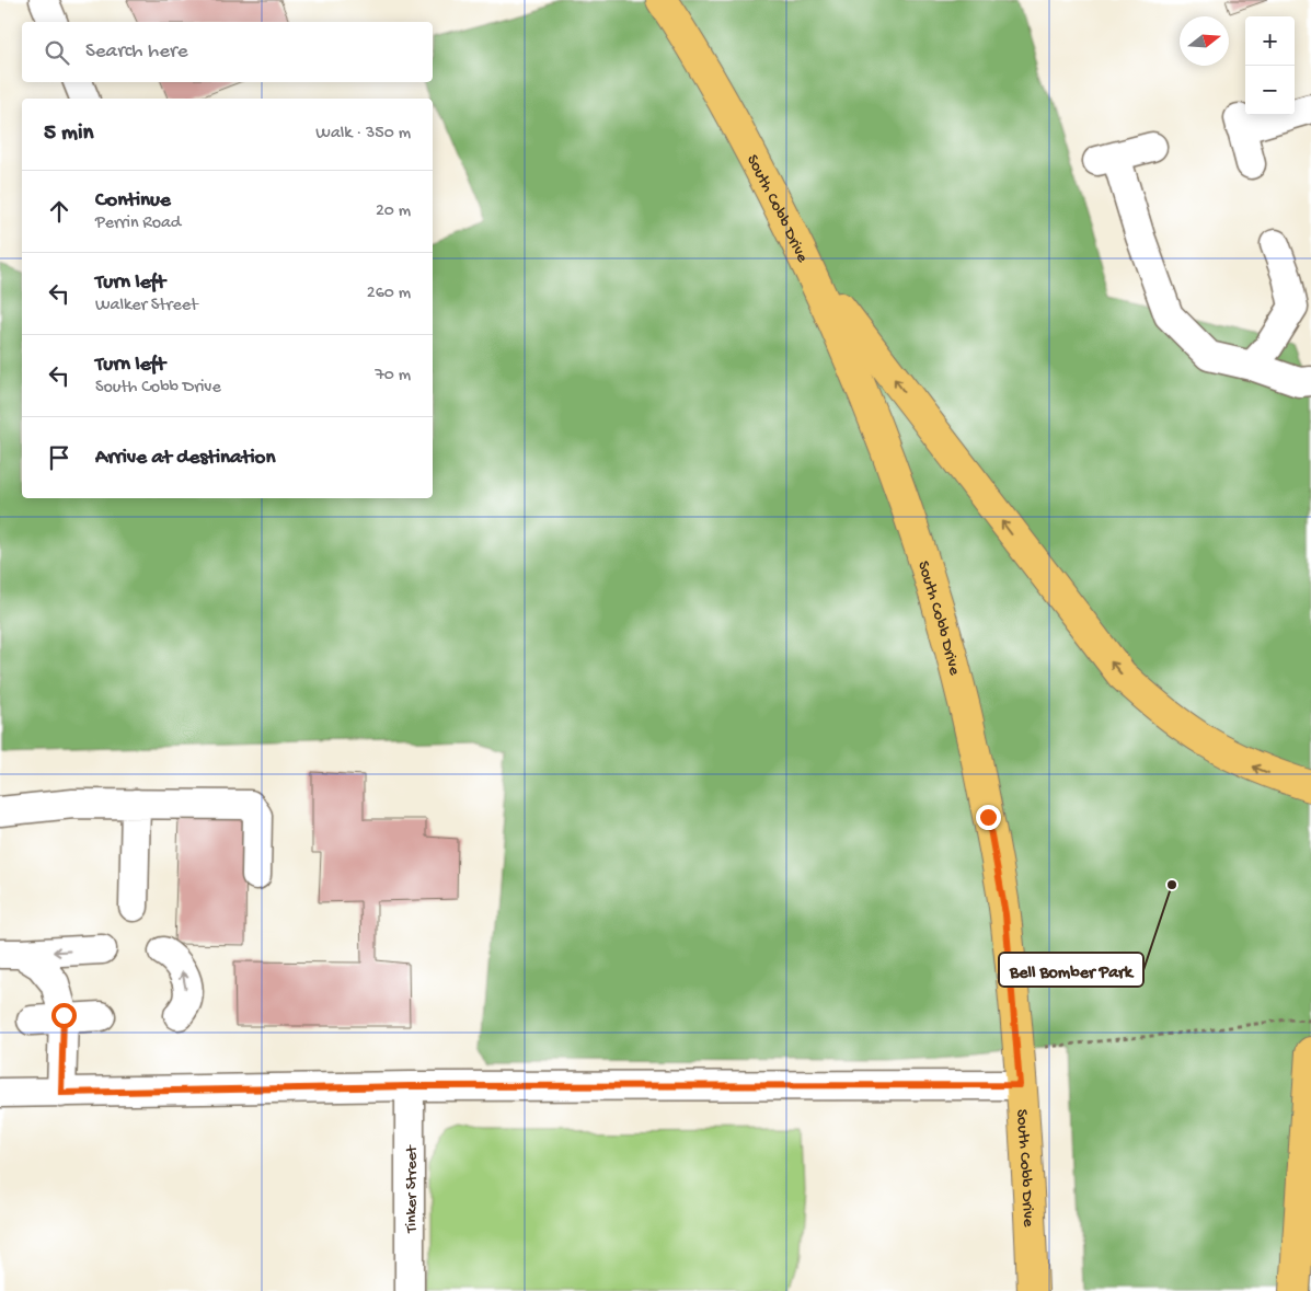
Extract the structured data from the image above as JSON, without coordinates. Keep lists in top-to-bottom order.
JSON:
{
  "streets": {
    "main road": ["South Cobb Drive"],
    "street": ["Tinker Street"]
  },
  "places": ["Bell Bomber Park"],
  "north": "right",
  "page": {
    "map_buttons": ["+", "−"],
    "search": "Search here",
    "heading": ["5 min", "Walk · 350 m"],
    "list": [
      ["Continue", "Perrin Road", "20 m"],
      ["Turn left", "Walker Street", "260 m"],
      ["Turn left", "South Cobb Drive", "70 m"],
      "Arrive at destination"
    ]
  }
}
